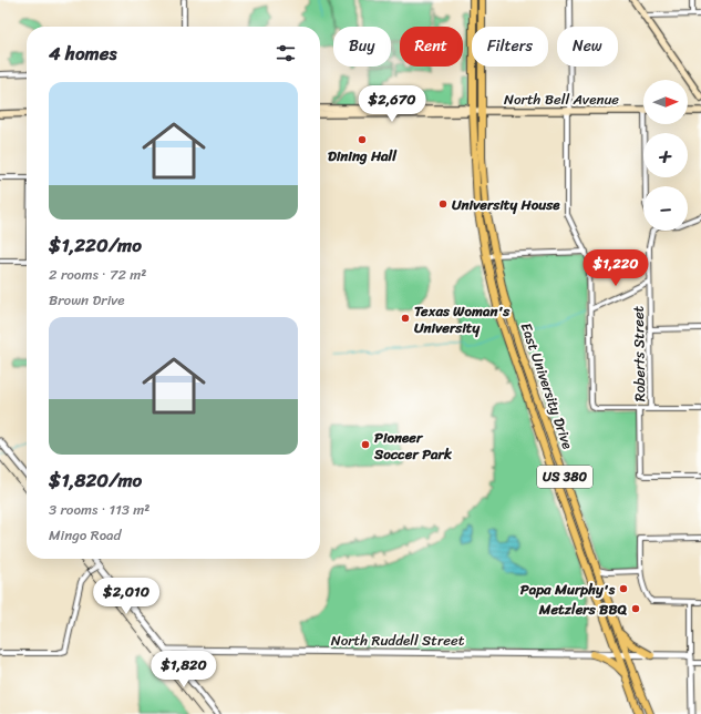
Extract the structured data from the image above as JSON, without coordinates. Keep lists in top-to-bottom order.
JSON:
{
  "streets": {
    "main road": ["North Bell Avenue", "East University Drive", "US 380"],
    "street": ["Roberts Street", "North Ruddell Street"]
  },
  "crossings": [
    ["North Bell Avenue", "East University Drive"],
    ["East University Drive", "North Ruddell Street"]
  ],
  "places": [
    "Dining Hall",
    "University House",
    "Texas Woman's University",
    "Pioneer Soccer Park",
    "Papa Murphy's",
    "Metzlers BBQ"
  ],
  "north": "right",
  "page": {
    "chip": [
      "Buy",
      "Rent",
      "Filters",
      "New"
    ],
    "heading": "4 homes",
    "map_buttons": ["+", "−"],
    "list": [
      {
        "name": "$1,220/mo",
        "note": "2 rooms · 72 m² · Brown Drive"
      },
      {
        "name": "$1,820/mo",
        "note": "3 rooms · 113 m² · Mingo Road"
      }
    ],
    "price": [
      "$2,670",
      "$1,220",
      "$2,010",
      "$1,820"
    ]
  }
}
